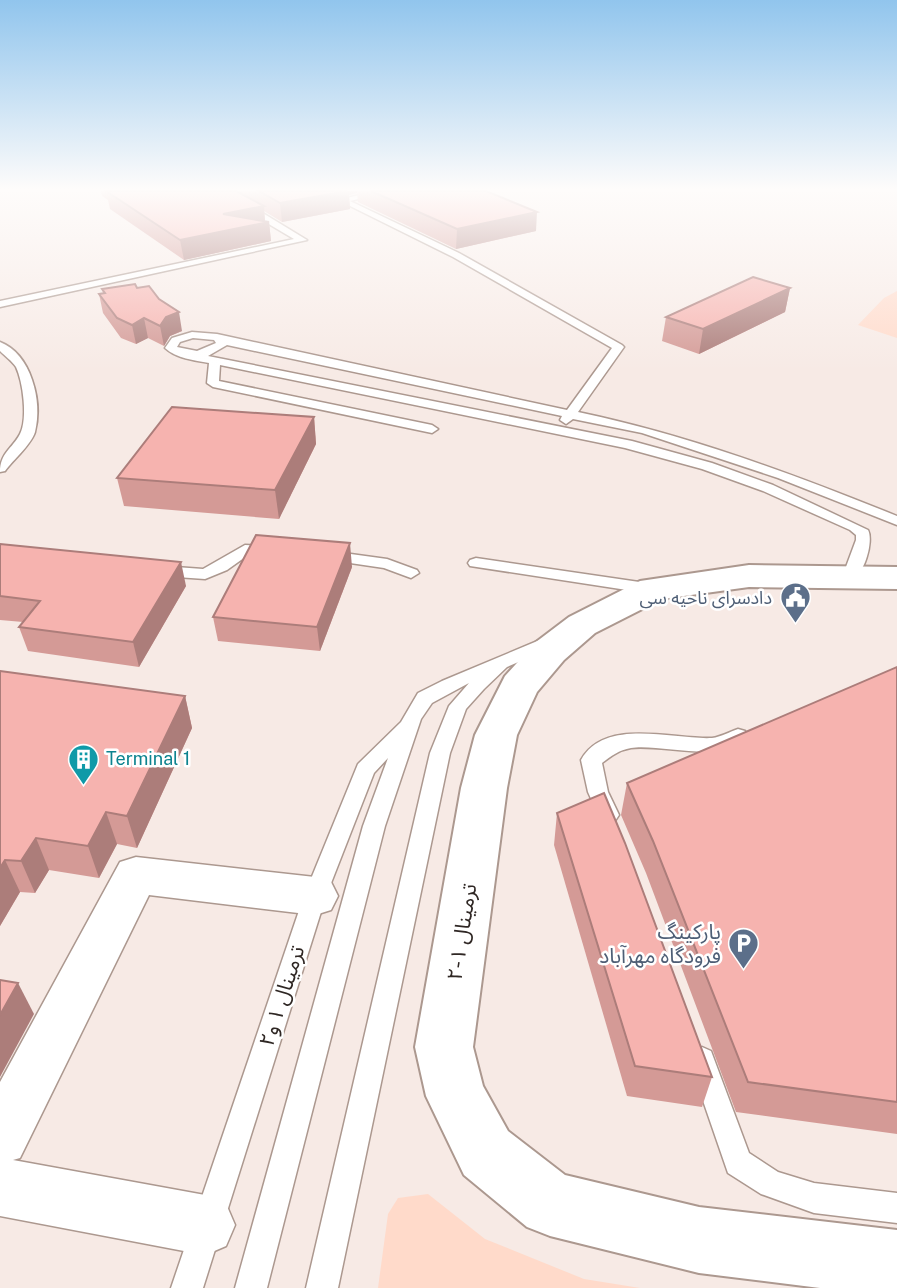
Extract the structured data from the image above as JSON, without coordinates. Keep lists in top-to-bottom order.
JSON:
{
  "streets": {
    "main road": ["ترمینال ۱-۲"],
    "lane": ["ترمینال ۱ و۲"]
  },
  "places": {
    "public building": ["دادسرای ناحیه سی"],
    "building": ["Terminal 1"],
    "parking": ["پارکینگ فرودگاه مهرآباد"]
  }
}
